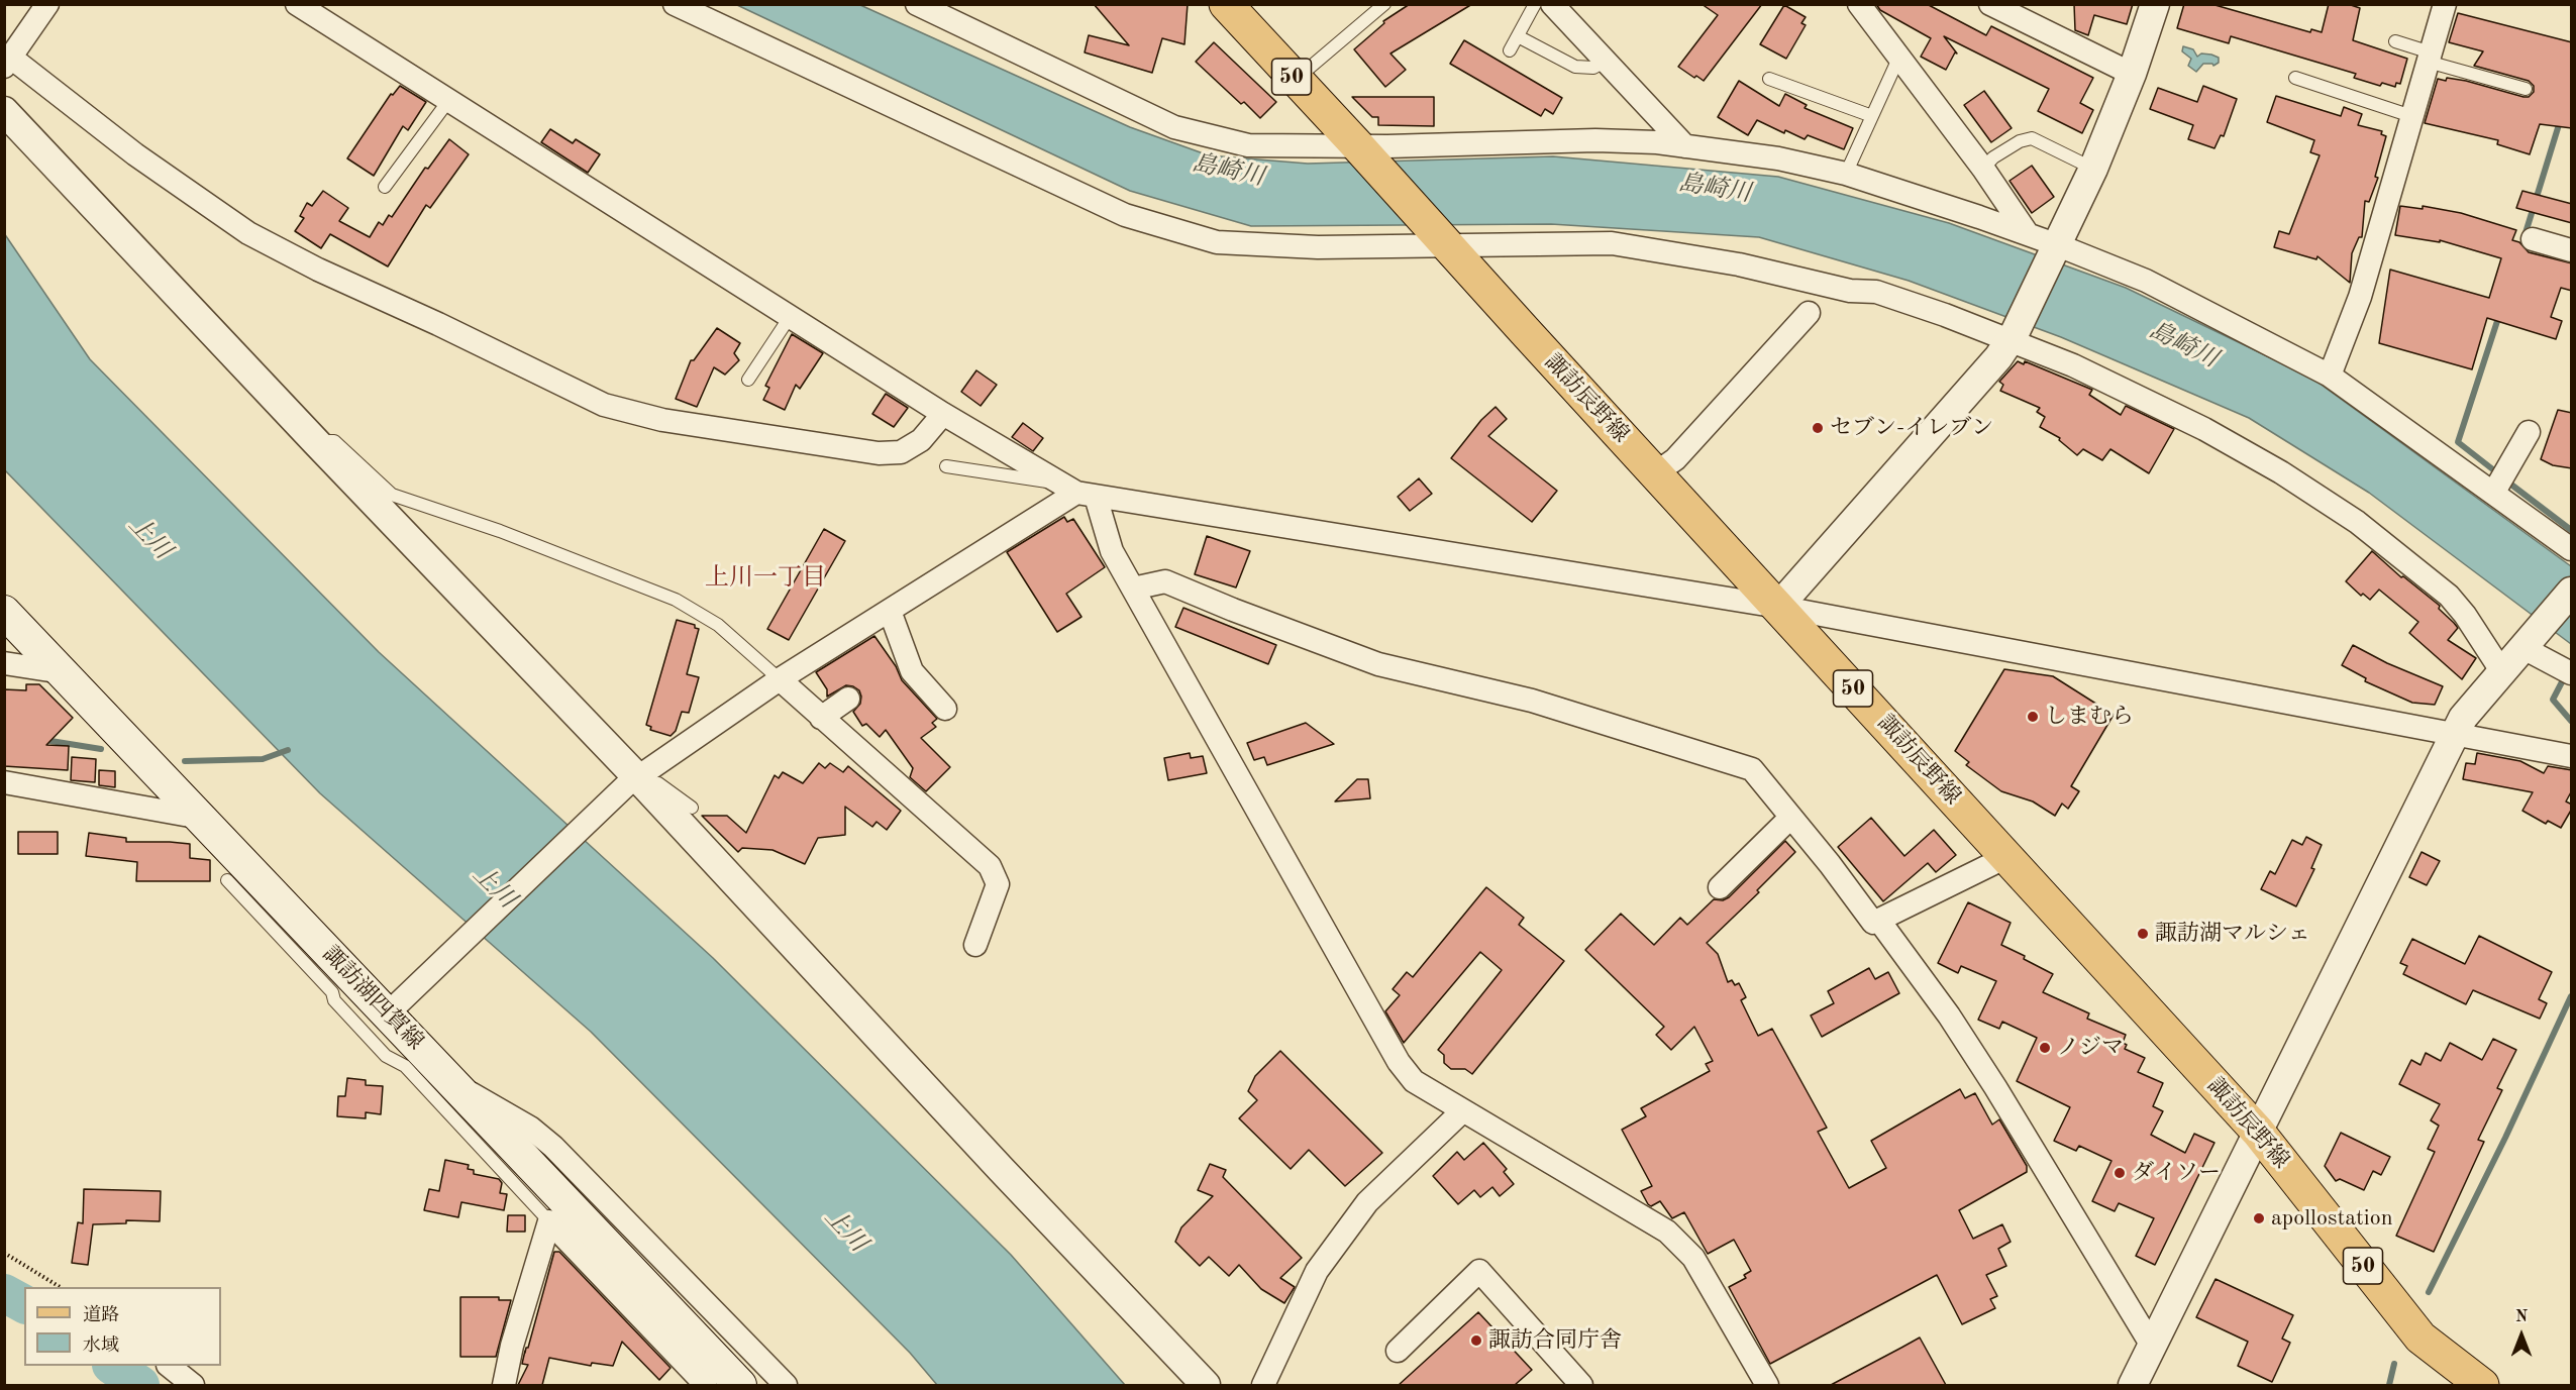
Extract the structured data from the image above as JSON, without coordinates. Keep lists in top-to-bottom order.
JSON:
{
  "streets": {
    "main road": ["50", "諏訪辰野線", "諏訪湖四賀線"]
  },
  "districts": ["上川一丁目"],
  "water": ["島崎川", "上川"],
  "places": [
    "セブン-イレブン",
    "しまむら",
    "諏訪湖マルシェ",
    "ノジマ",
    "ダイソー",
    "apollostation",
    "諏訪合同庁舎"
  ],
  "legend": ["道路", "水域"],
  "north": "top"
}
